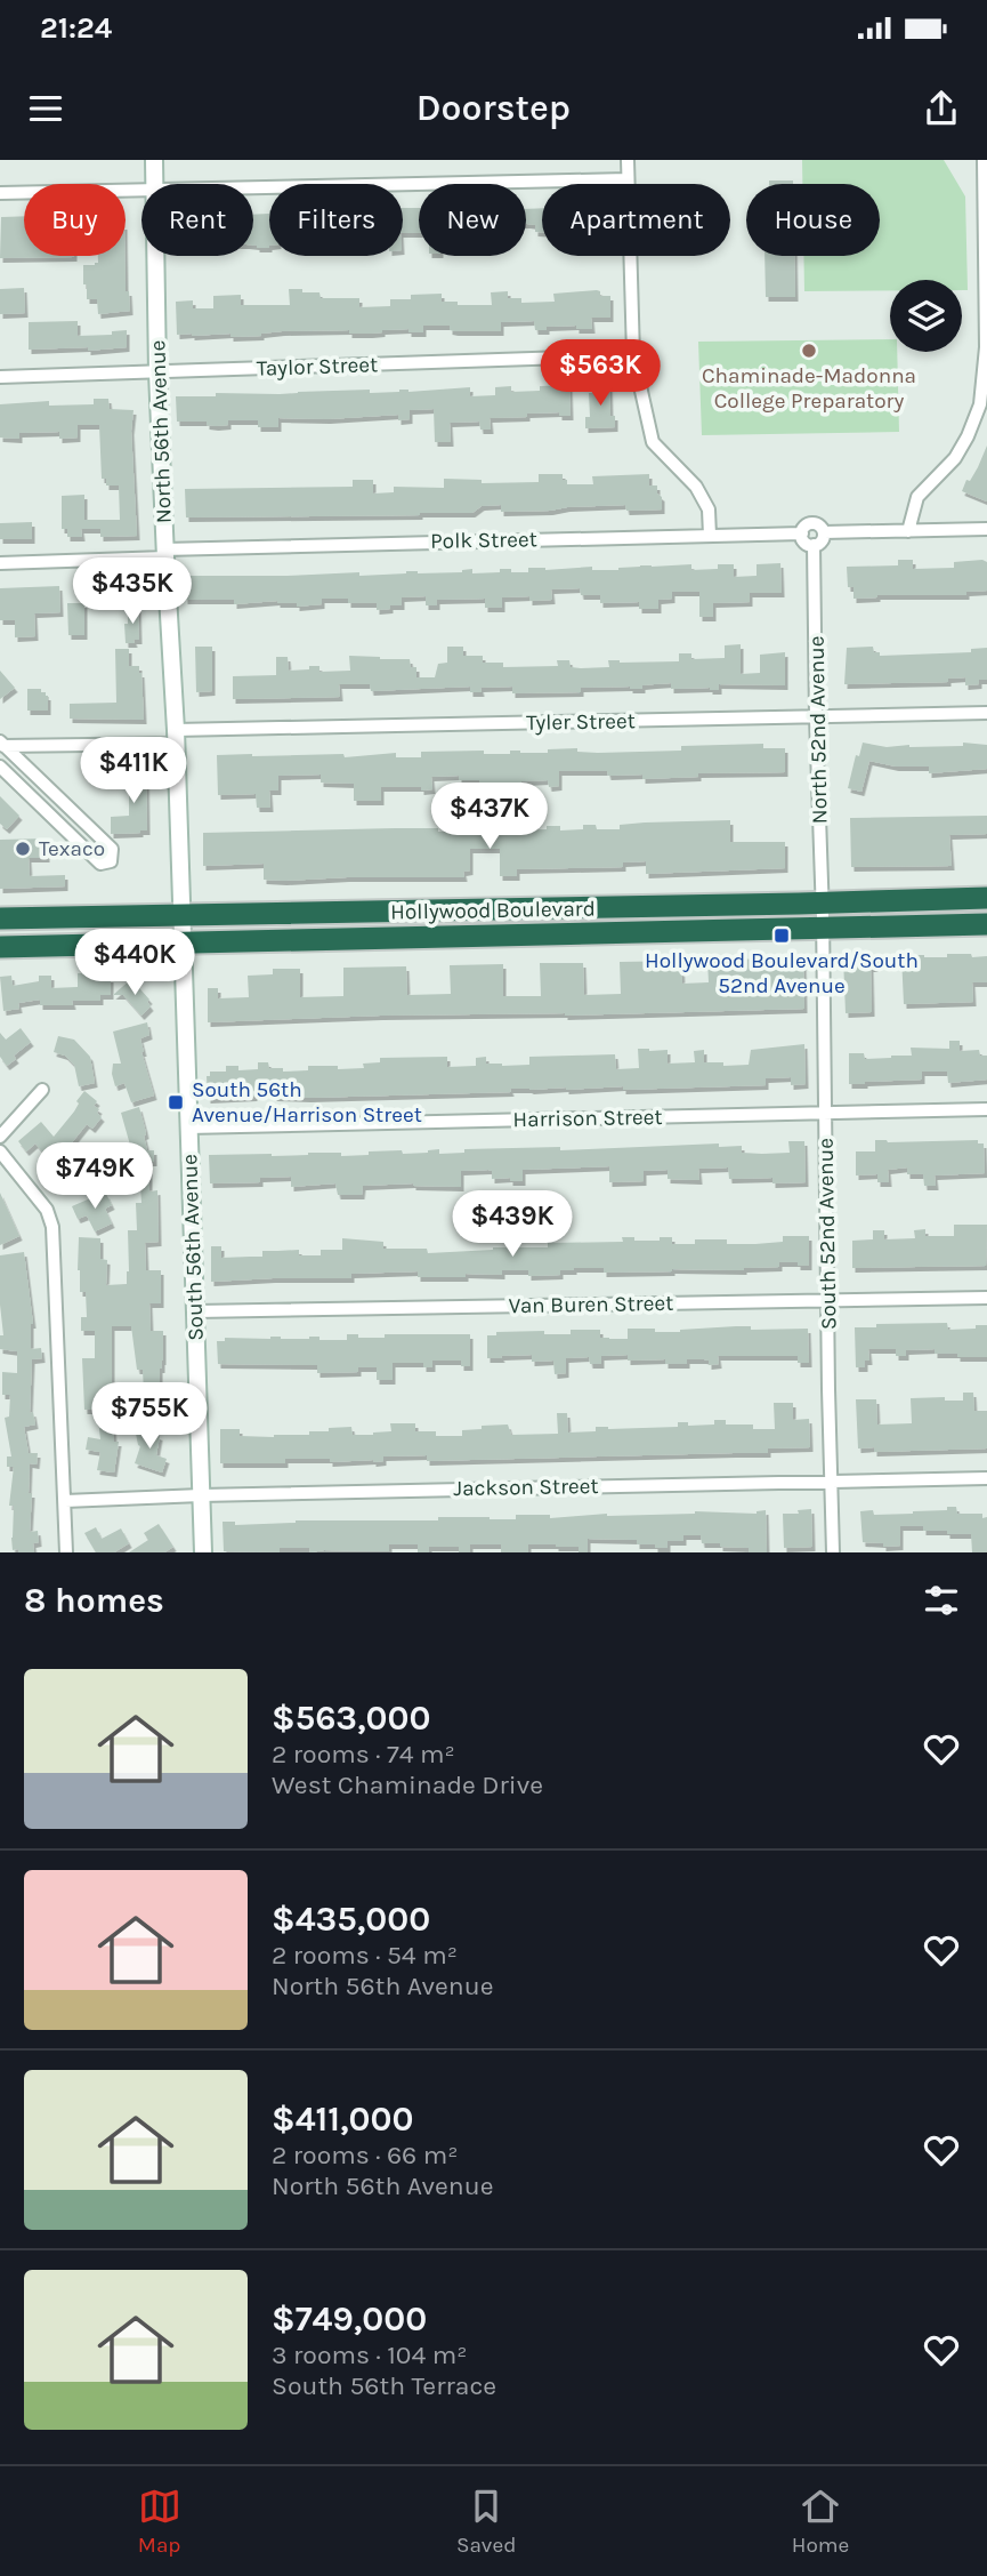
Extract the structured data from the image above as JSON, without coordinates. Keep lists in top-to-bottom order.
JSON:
{
  "streets": {
    "highway": ["Hollywood Boulevard"],
    "street": [
      "Taylor Street",
      "North 56th Avenue",
      "Polk Street",
      "Tyler Street",
      "North 52nd Avenue",
      "Harrison Street",
      "South 52nd Avenue",
      "South 56th Avenue",
      "Van Buren Street",
      "Jackson Street"
    ]
  },
  "crossings": [
    ["Taylor Street", "North 56th Avenue"],
    ["North 56th Avenue", "Polk Street"],
    ["North 56th Avenue", "Tyler Street"],
    ["North 56th Avenue", "Hollywood Boulevard"],
    ["North 56th Avenue", "South 56th Avenue"],
    ["Polk Street", "North 52nd Avenue"],
    ["Tyler Street", "North 52nd Avenue"],
    ["North 52nd Avenue", "Hollywood Boulevard"],
    ["North 52nd Avenue", "South 52nd Avenue"],
    ["Hollywood Boulevard", "South 52nd Avenue"],
    ["Hollywood Boulevard", "South 56th Avenue"],
    ["Harrison Street", "South 52nd Avenue"],
    ["Harrison Street", "South 56th Avenue"],
    ["South 52nd Avenue", "Van Buren Street"],
    ["South 52nd Avenue", "Jackson Street"],
    ["South 56th Avenue", "Van Buren Street"],
    ["South 56th Avenue", "Jackson Street"]
  ],
  "places": {
    "other": ["Chaminade-Madonna College Preparatory", "Texaco"],
    "transit": ["Hollywood Boulevard/South 52nd Avenue", "South 56th Avenue/Harrison Street"]
  },
  "page": {
    "status": "21:24",
    "header": "Doorstep",
    "chip": [
      "Buy",
      "Rent",
      "Filters",
      "New",
      "Apartment",
      "House"
    ],
    "price": [
      "$563K",
      "$435K",
      "$411K",
      "$437K",
      "$440K",
      "$749K",
      "$439K",
      "$755K"
    ],
    "heading": "8 homes",
    "list": [
      {
        "name": "$563,000",
        "note": "2 rooms · 74 m² · West Chaminade Drive"
      },
      {
        "name": "$435,000",
        "note": "2 rooms · 54 m² · North 56th Avenue"
      },
      {
        "name": "$411,000",
        "note": "2 rooms · 66 m² · North 56th Avenue"
      },
      {
        "name": "$749,000",
        "note": "3 rooms · 104 m² · South 56th Terrace"
      }
    ],
    "tabs": ["Map", "Saved", "Home"]
  }
}
